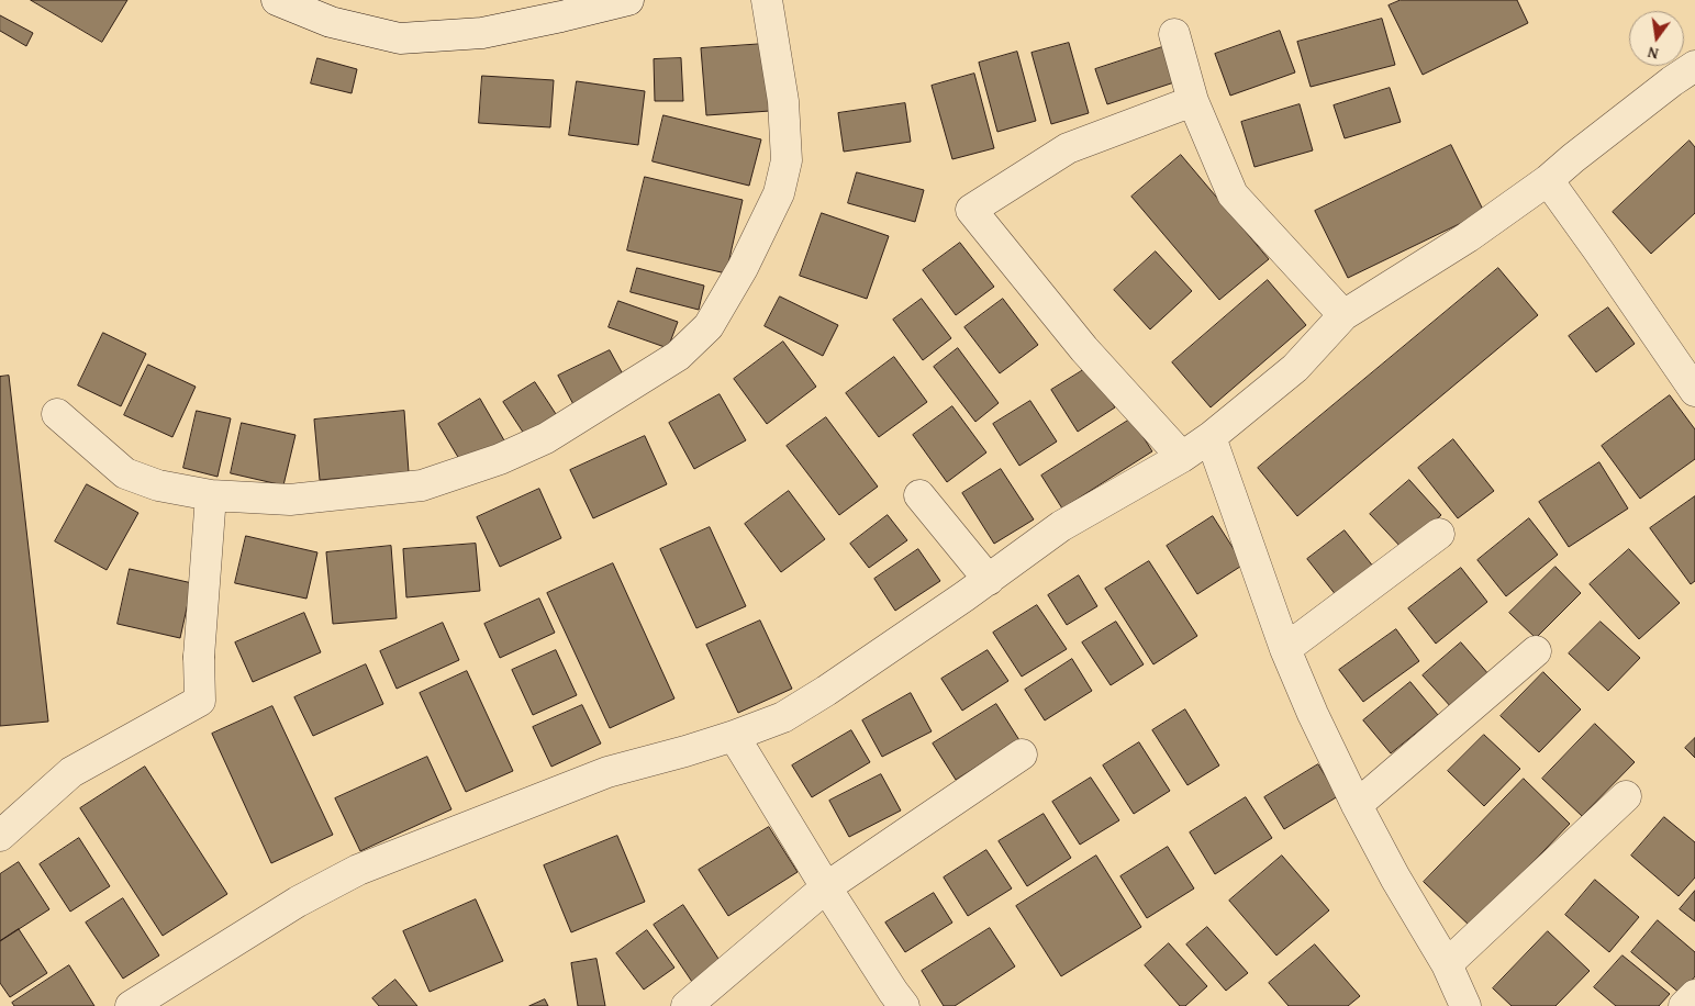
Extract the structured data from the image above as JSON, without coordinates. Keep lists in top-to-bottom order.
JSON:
{
  "north": "bottom"
}
